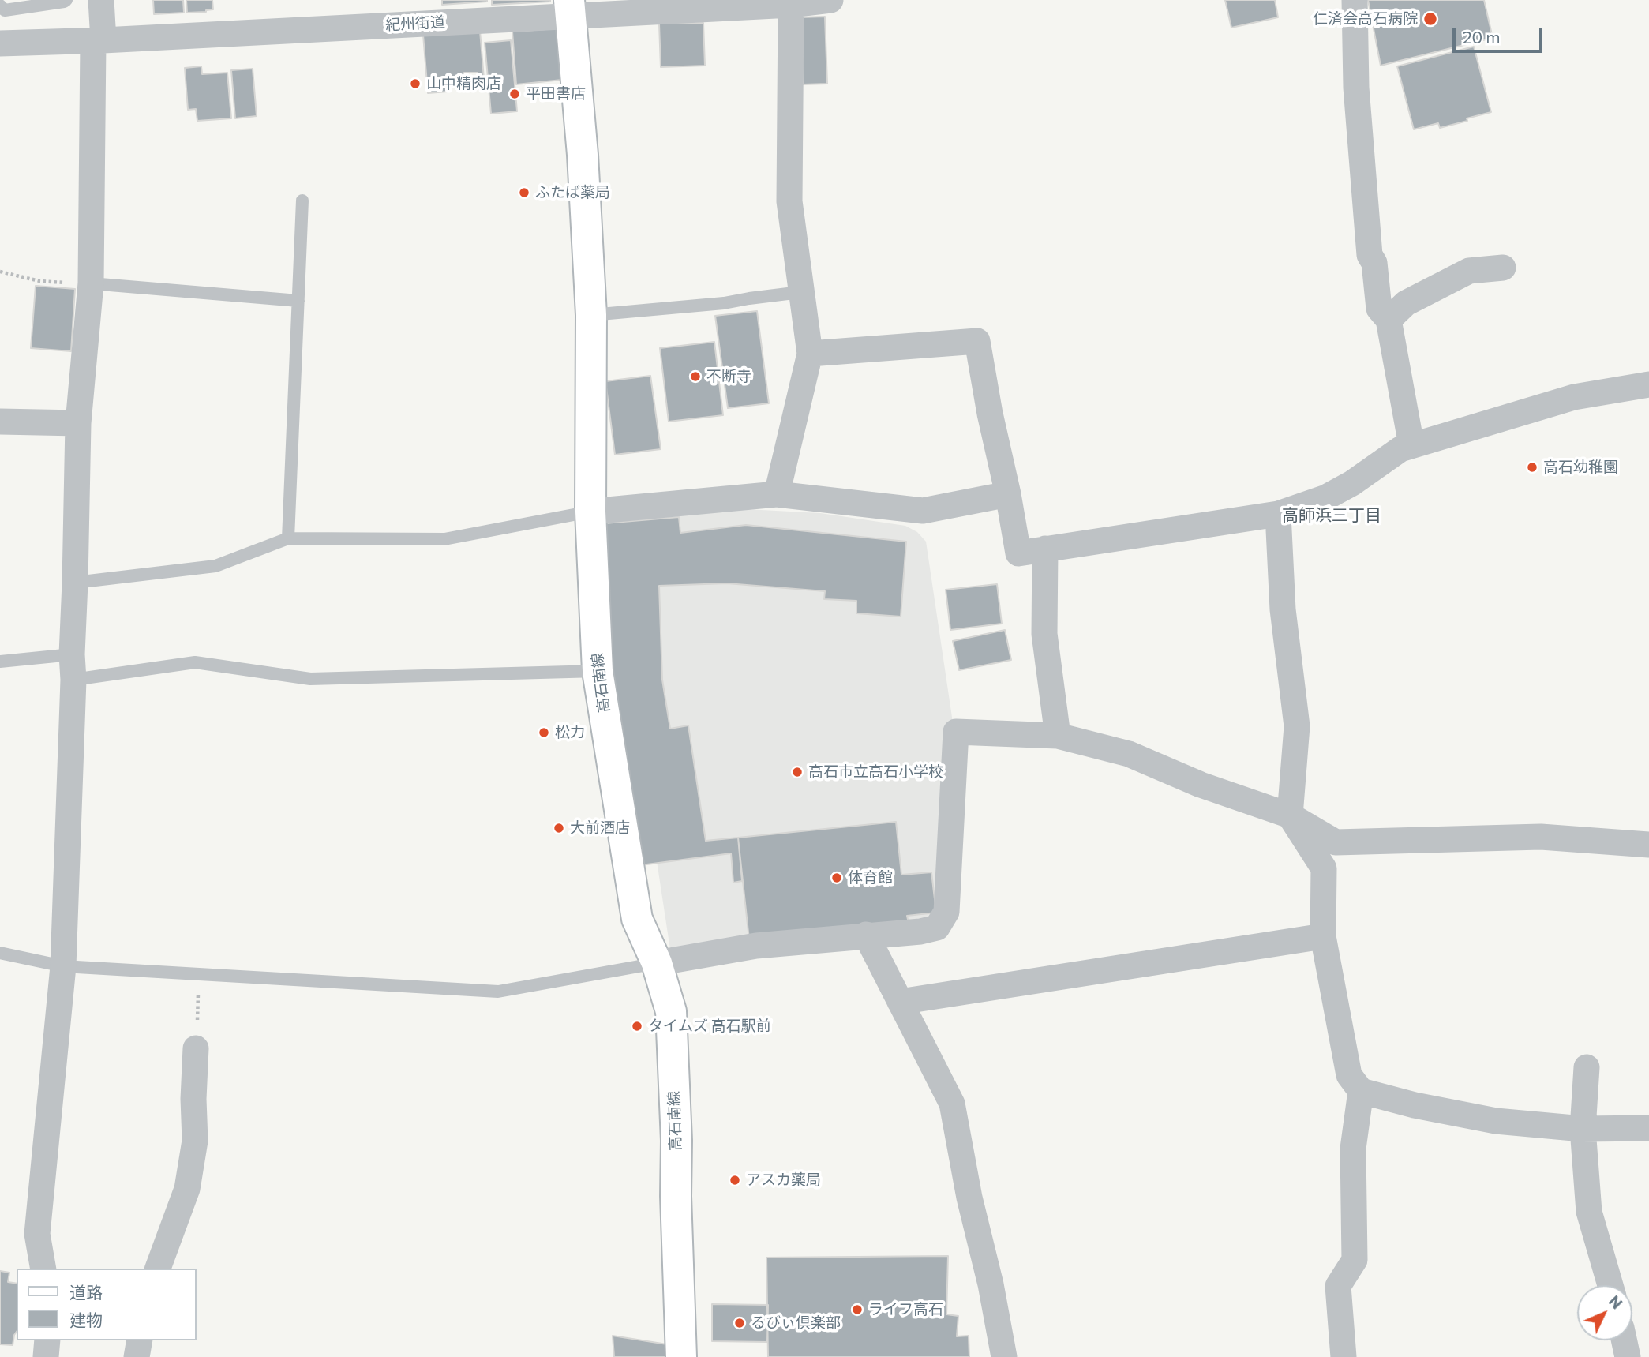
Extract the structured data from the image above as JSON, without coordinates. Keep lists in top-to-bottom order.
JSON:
{
  "streets": {
    "street": ["紀州街道", "高石南線"]
  },
  "crossings": [
    ["紀州街道", "高石南線"]
  ],
  "districts": ["高師浜三丁目"],
  "places": [
    "仁済会高石病院",
    "山中精肉店",
    "平田書店",
    "ふたば薬局",
    "不断寺",
    "高石幼稚園",
    "松力",
    "高石市立高石小学校",
    "大前酒店",
    "体育館",
    "タイムズ 高石駅前",
    "アスカ薬局",
    "ライフ高石",
    "るびぃ倶楽部"
  ],
  "legend": ["道路", "建物"],
  "scale_bar": "20 m",
  "north": "top right"
}
